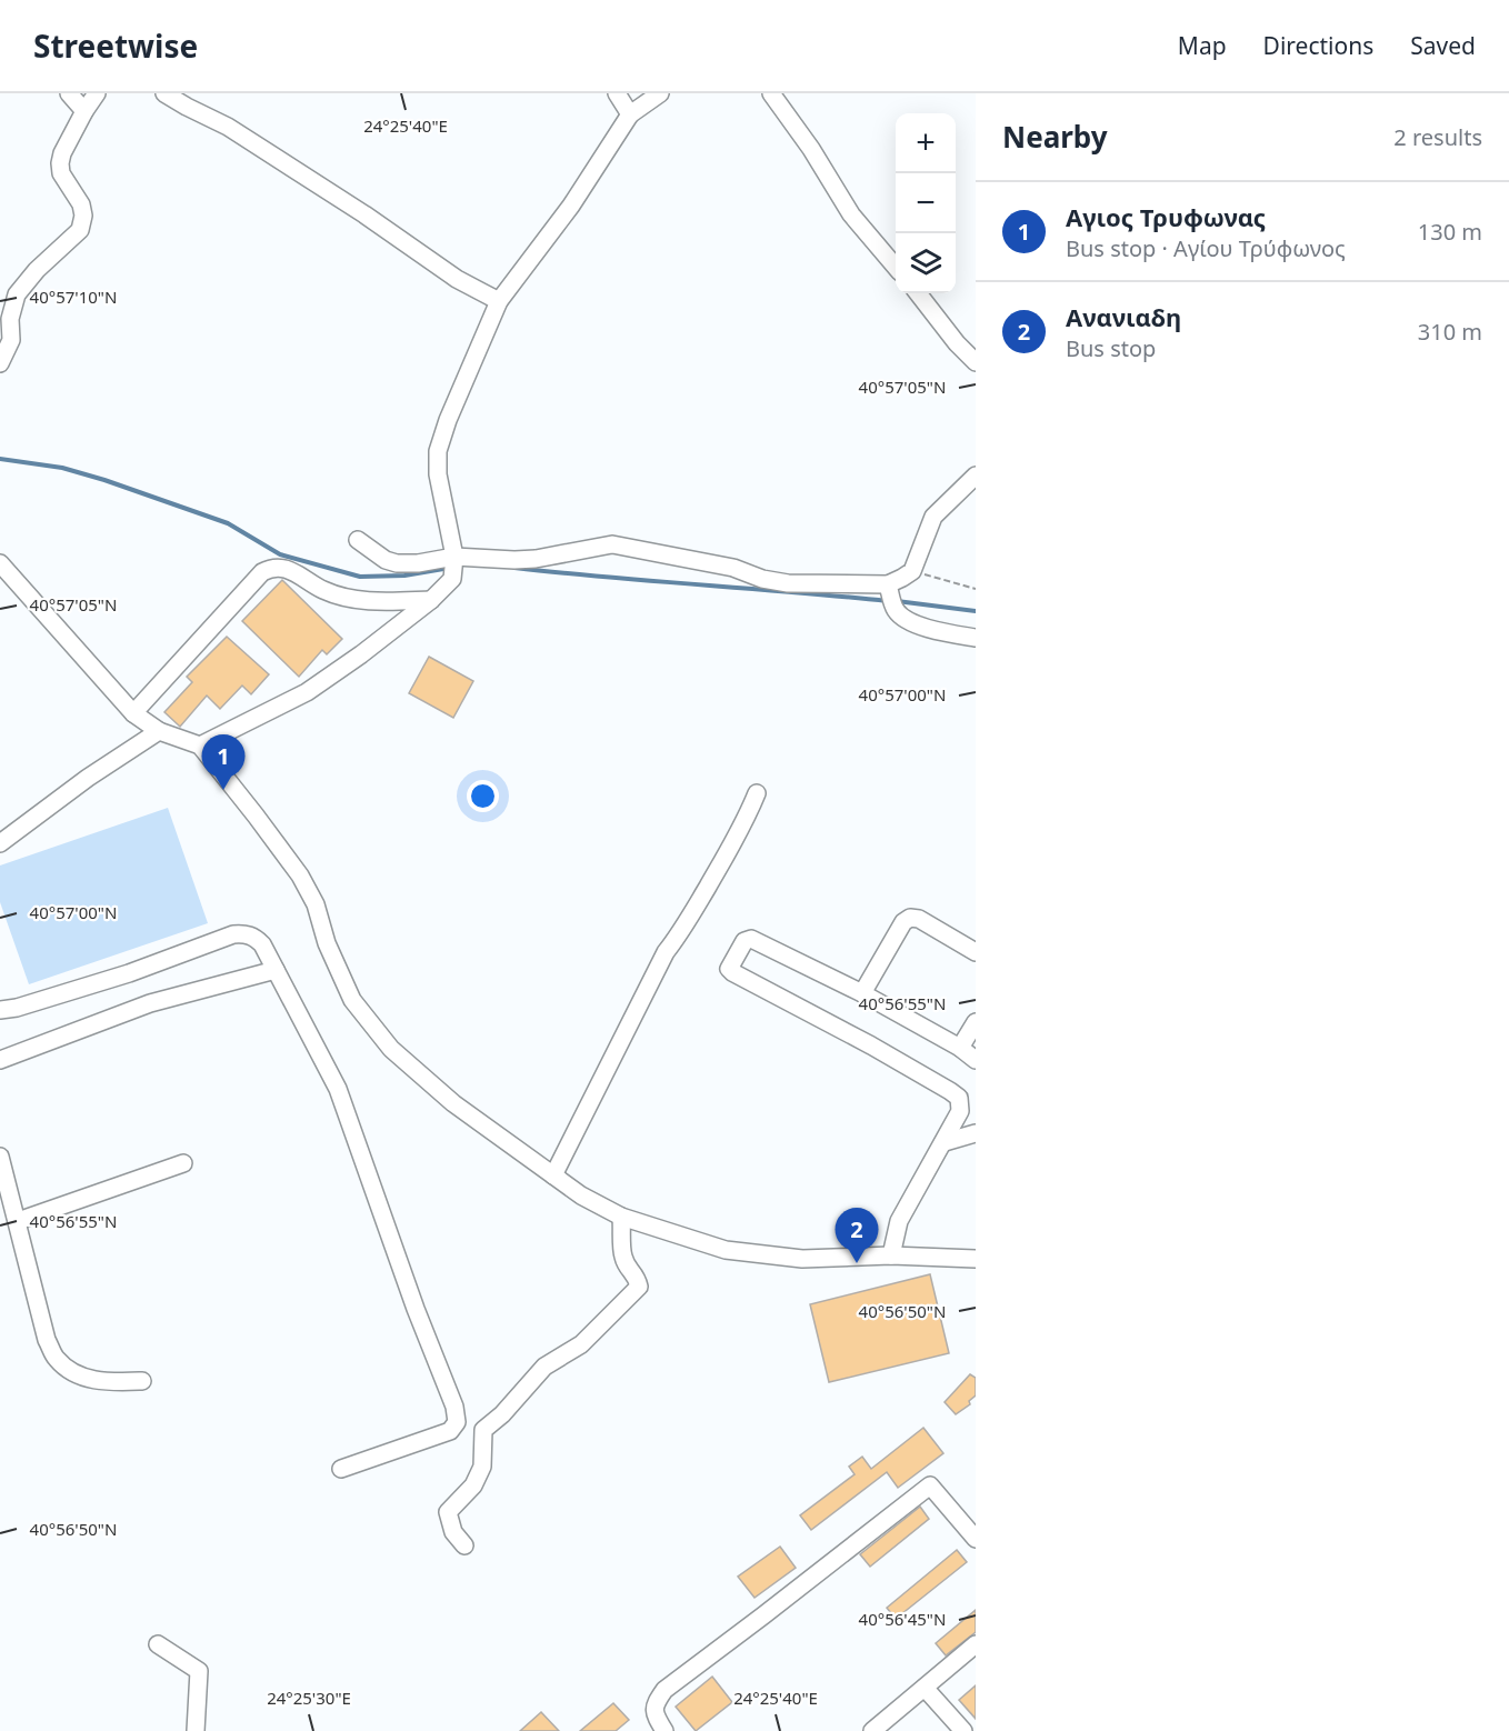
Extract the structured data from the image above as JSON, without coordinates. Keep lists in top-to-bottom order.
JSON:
{
  "page": {
    "header": "Streetwise",
    "nav": ["Map", "Directions", "Saved"],
    "heading": ["Nearby", "2 results"],
    "map_buttons": ["+", "−"],
    "list": [
      {
        "mark": "1",
        "name": "Αγιος Τρυφωνας",
        "note": "Bus stop · Αγίου Τρύφωνος",
        "value": "130 m"
      },
      {
        "mark": "2",
        "name": "Ανανιαδη",
        "note": "Bus stop",
        "value": "310 m"
      }
    ],
    "pins": ["1", "2"]
  },
  "coordinates": [
    "24°25'40\"E",
    "40°57'10\"N",
    "40°57'05\"N",
    "40°57'00\"N",
    "40°56'55\"N",
    "40°56'50\"N",
    "40°56'45\"N",
    "24°25'30\"E"
  ]
}
